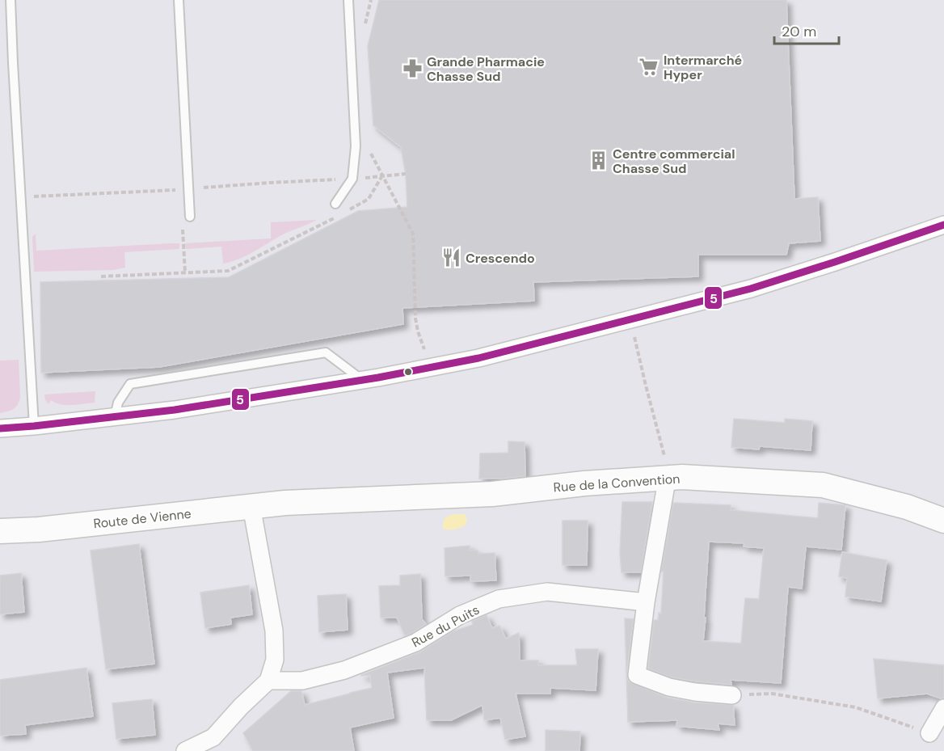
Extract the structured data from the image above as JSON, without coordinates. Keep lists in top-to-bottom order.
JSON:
{
  "streets": {
    "street": ["Rue de la Convention", "Route de Vienne", "Rue du Puits"]
  },
  "crossings": [
    ["Rue de la Convention", "Route de Vienne"]
  ],
  "places": {
    "supermarket": ["Intermarché Hyper"],
    "pharmacy": ["Grande Pharmacie Chasse Sud"],
    "building": ["Centre commercial Chasse Sud"],
    "restaurant": ["Crescendo"]
  },
  "lines": ["transit line 5"],
  "scale_bar": "20 m"
}
